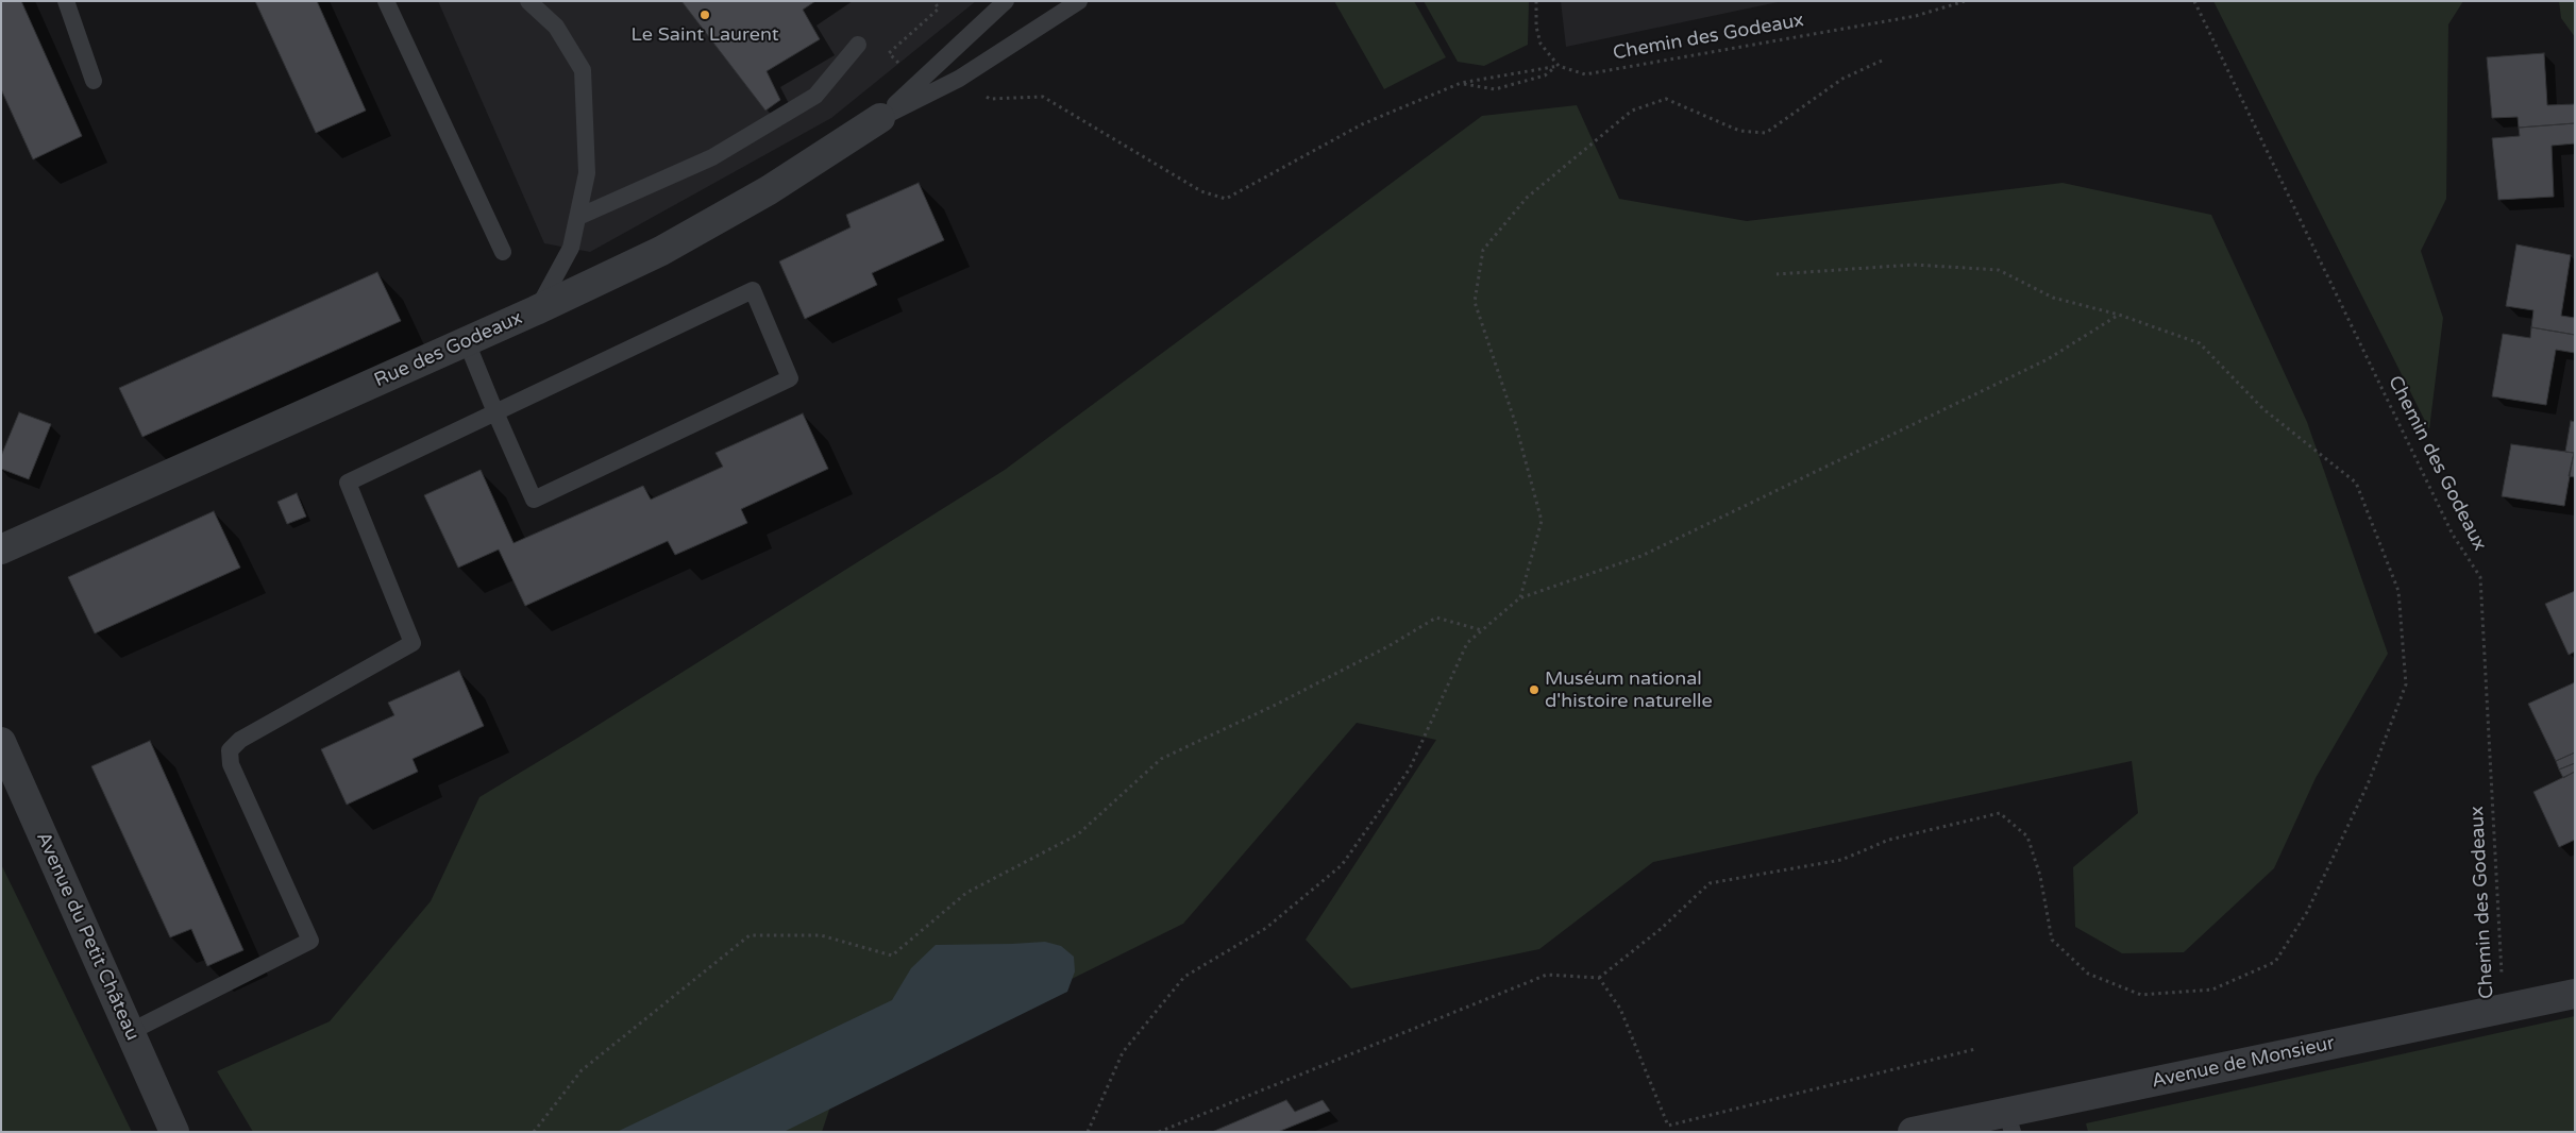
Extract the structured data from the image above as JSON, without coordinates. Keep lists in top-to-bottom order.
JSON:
{
  "streets": {
    "street": ["Rue des Godeaux", "Avenue du Petit Château", "Avenue de Monsieur"],
    "path": ["Chemin des Godeaux"]
  },
  "crossings": [
    ["Chemin des Godeaux", "Avenue de Monsieur"]
  ],
  "places": ["Le Saint Laurent", "Muséum national d'histoire naturelle"]
}
